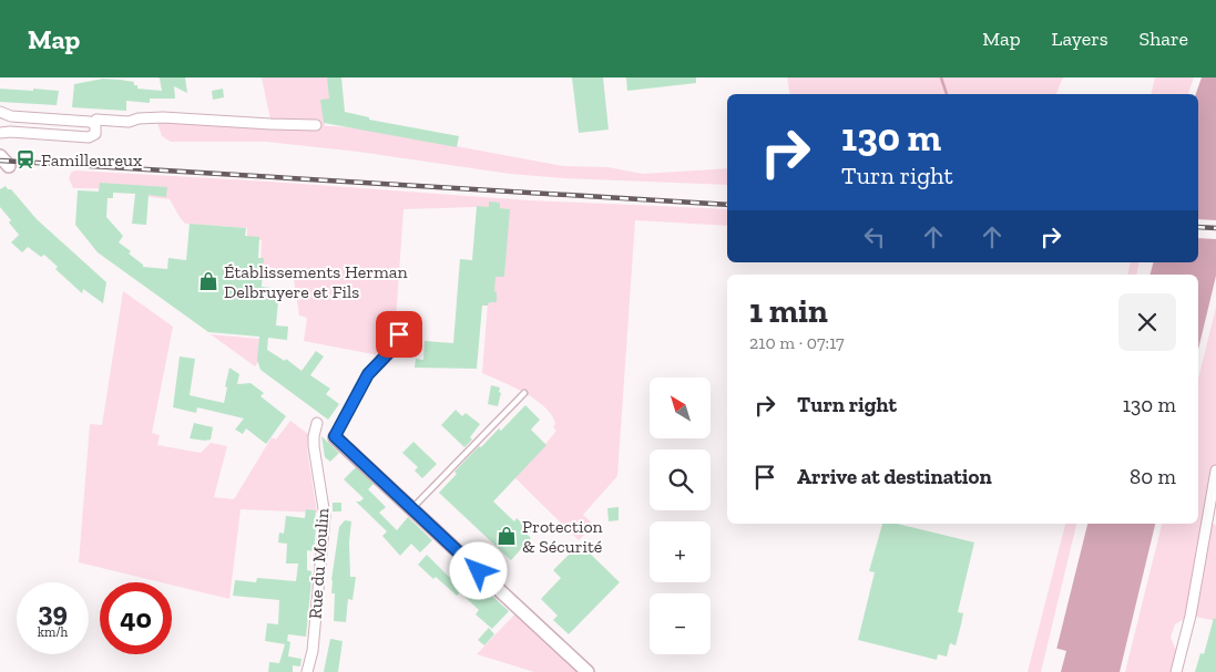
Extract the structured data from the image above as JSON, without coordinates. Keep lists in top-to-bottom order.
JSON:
{
  "streets": {
    "street": ["Rue du Moulin"]
  },
  "places": {
    "station": ["Familleureux"],
    "shop": ["Établissements Herman Delbruyere et Fils", "Protection & Sécurité"]
  },
  "north": "top left",
  "page": {
    "header": "Map",
    "nav": ["Map", "Layers", "Share"],
    "turn": ["130 m", "Turn right"],
    "heading": ["1 min", "210 m · 07:17"],
    "list": [
      {
        "name": "Turn right",
        "value": "130 m"
      },
      {
        "name": "Arrive at destination",
        "value": "80 m"
      }
    ],
    "map_buttons": ["+", "−"],
    "speed": "39 km/h",
    "limit": "40"
  }
}
